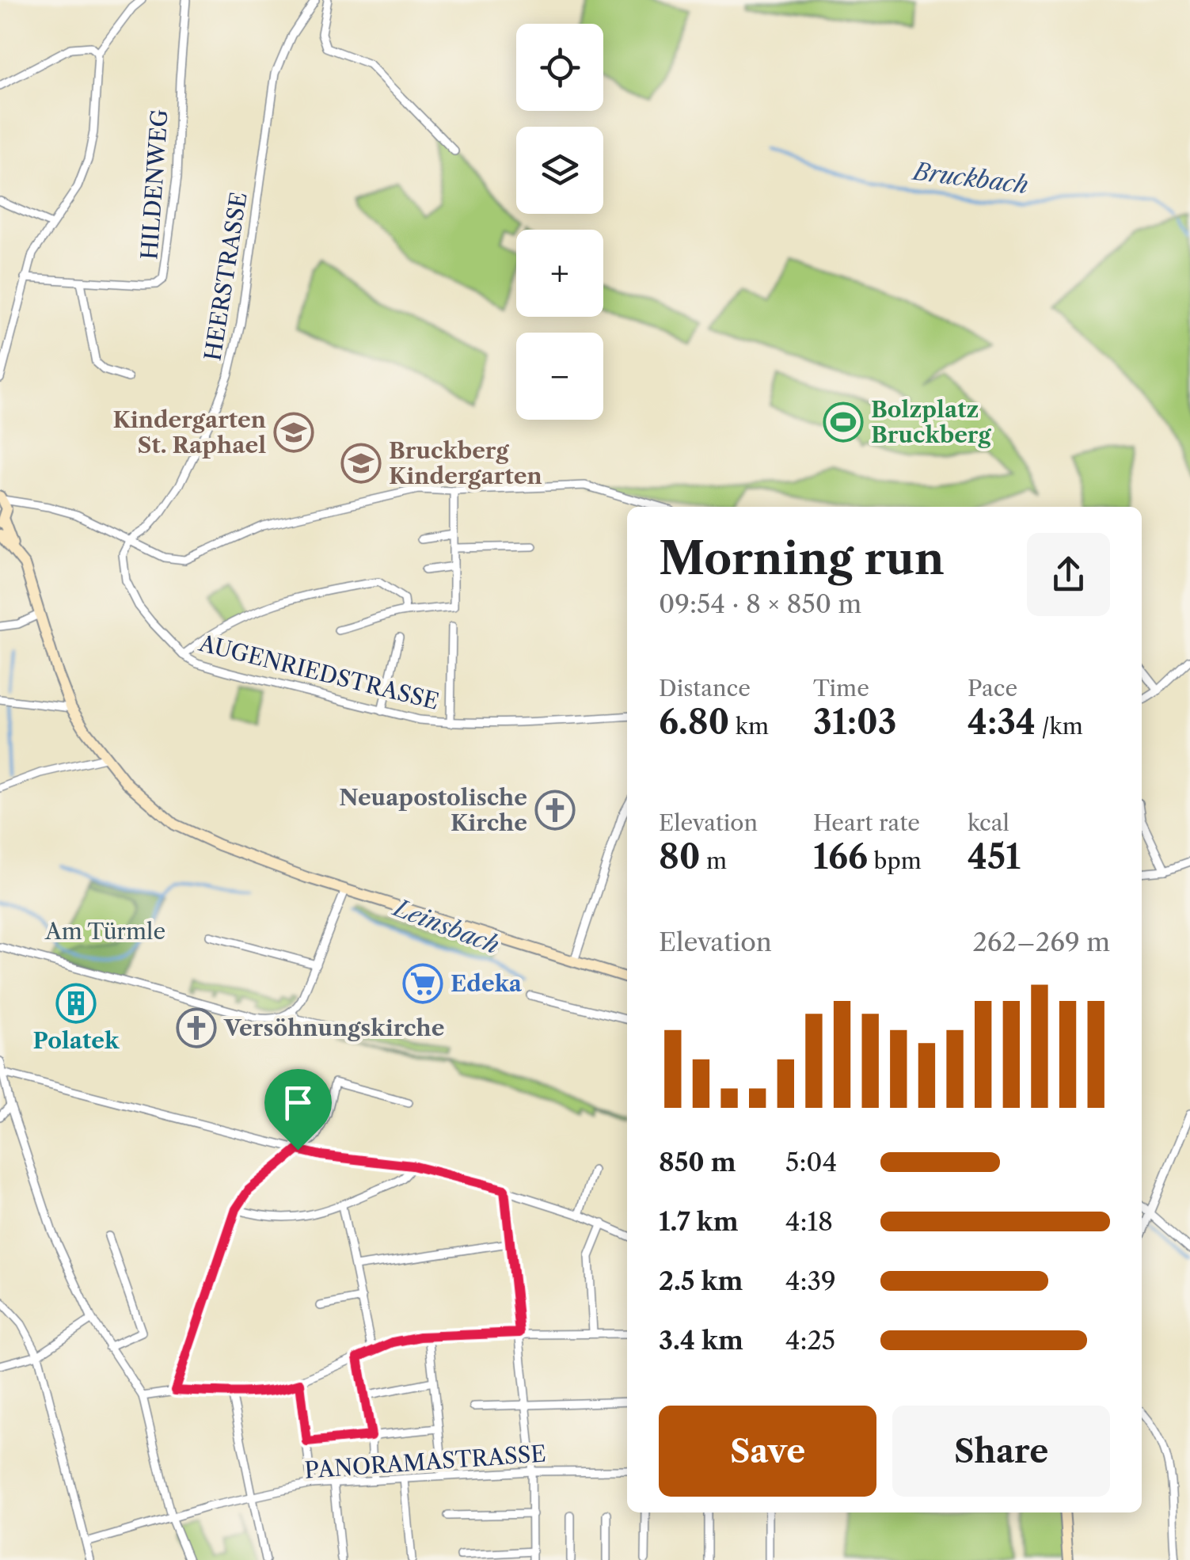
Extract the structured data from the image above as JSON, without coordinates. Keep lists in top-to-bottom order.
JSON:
{
  "streets": {
    "street": [
      "HILDENWEG",
      "HEERSTRASSE",
      "AUGENRIEDSTRASSE",
      "PANORAMASTRASSE"
    ]
  },
  "crossings": [
    ["HEERSTRASSE", "AUGENRIEDSTRASSE"]
  ],
  "water": ["Bruckbach", "Leinsbach"],
  "parks": ["Am Türmle"],
  "places": {
    "sports": ["Bolzplatz Bruckberg"],
    "school or university": ["Kindergarten St. Raphael", "Bruckberg Kindergarten"],
    "church": ["Neuapostolische Kirche", "Versöhnungskirche"],
    "supermarket": ["Edeka"],
    "building": ["Polatek"]
  },
  "page": {
    "map_buttons": ["+", "−"],
    "heading": ["Morning run", "09:54 · 8 × 850 m"],
    "stats": [
      ["Distance", "6.80 km"],
      ["Time", "31:03"],
      ["Pace", "4:34 /km"],
      ["Elevation", "80 m"],
      ["Heart rate", "166 bpm"],
      ["kcal", "451"]
    ],
    "chart": ["Elevation", "262–269 m"],
    "list": [
      {
        "name": "850 m",
        "note": "5:04"
      },
      {
        "name": "1.7 km",
        "note": "4:18"
      },
      {
        "name": "2.5 km",
        "note": "4:39"
      },
      {
        "name": "3.4 km",
        "note": "4:25"
      }
    ],
    "buttons": ["Save", "Share"]
  }
}
